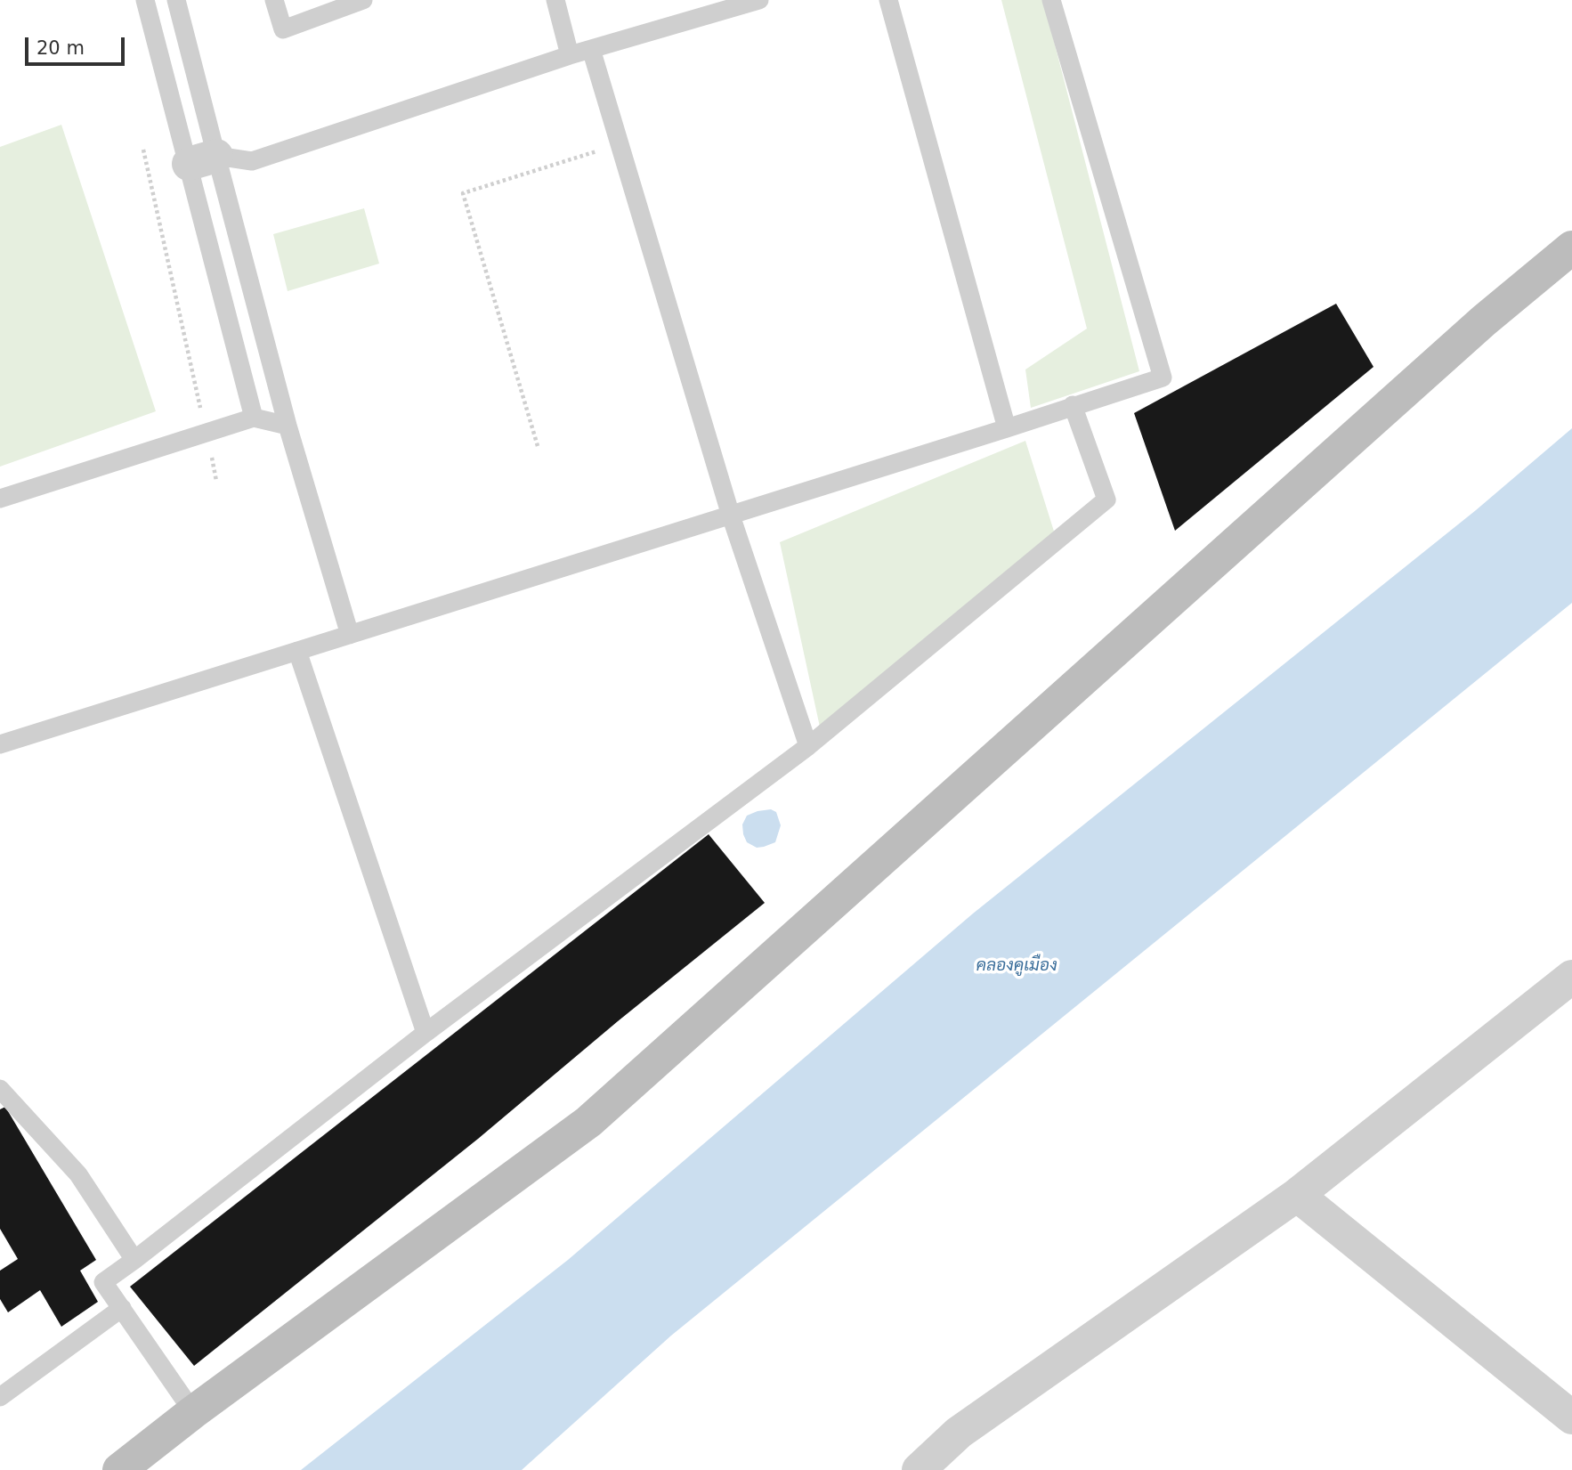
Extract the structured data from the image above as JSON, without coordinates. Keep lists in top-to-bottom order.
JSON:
{
  "water": ["คลองคูเมือง"],
  "scale_bar": "20 m"
}
